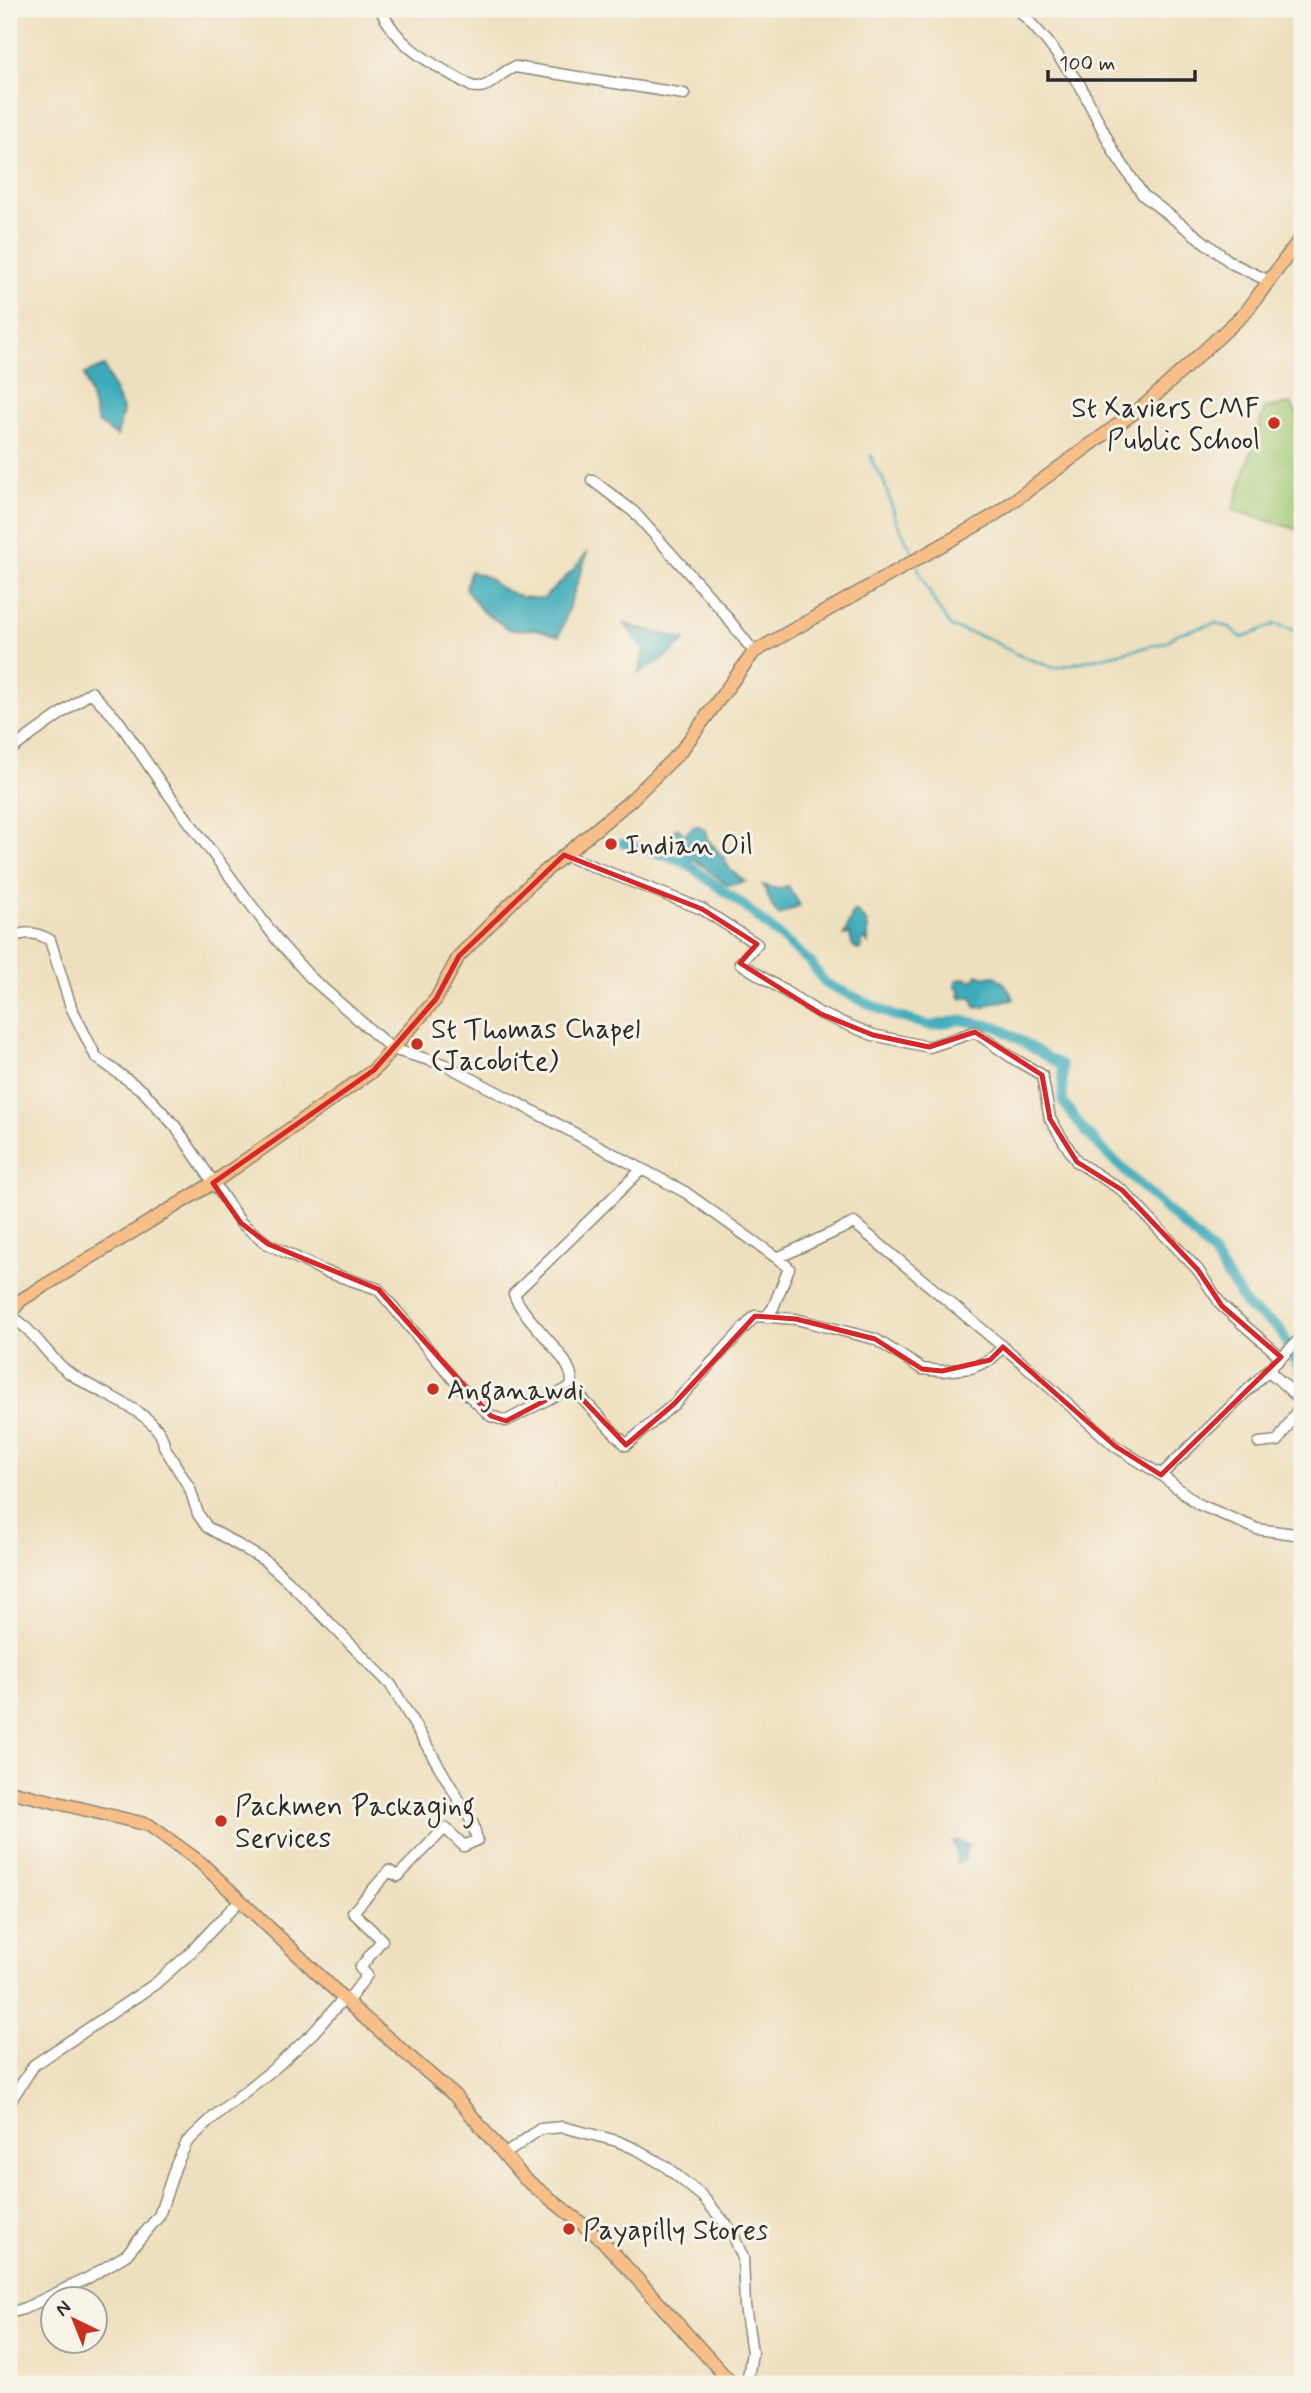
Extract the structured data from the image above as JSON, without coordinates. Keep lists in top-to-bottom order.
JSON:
{
  "places": [
    "St Xaviers CMF Public School",
    "Indian Oil",
    "St Thomas Chapel (Jacobite)",
    "Anganawdi",
    "Packmen Packaging Services",
    "Payapilly Stores"
  ],
  "scale_bar": "100 m",
  "north": "top left"
}
